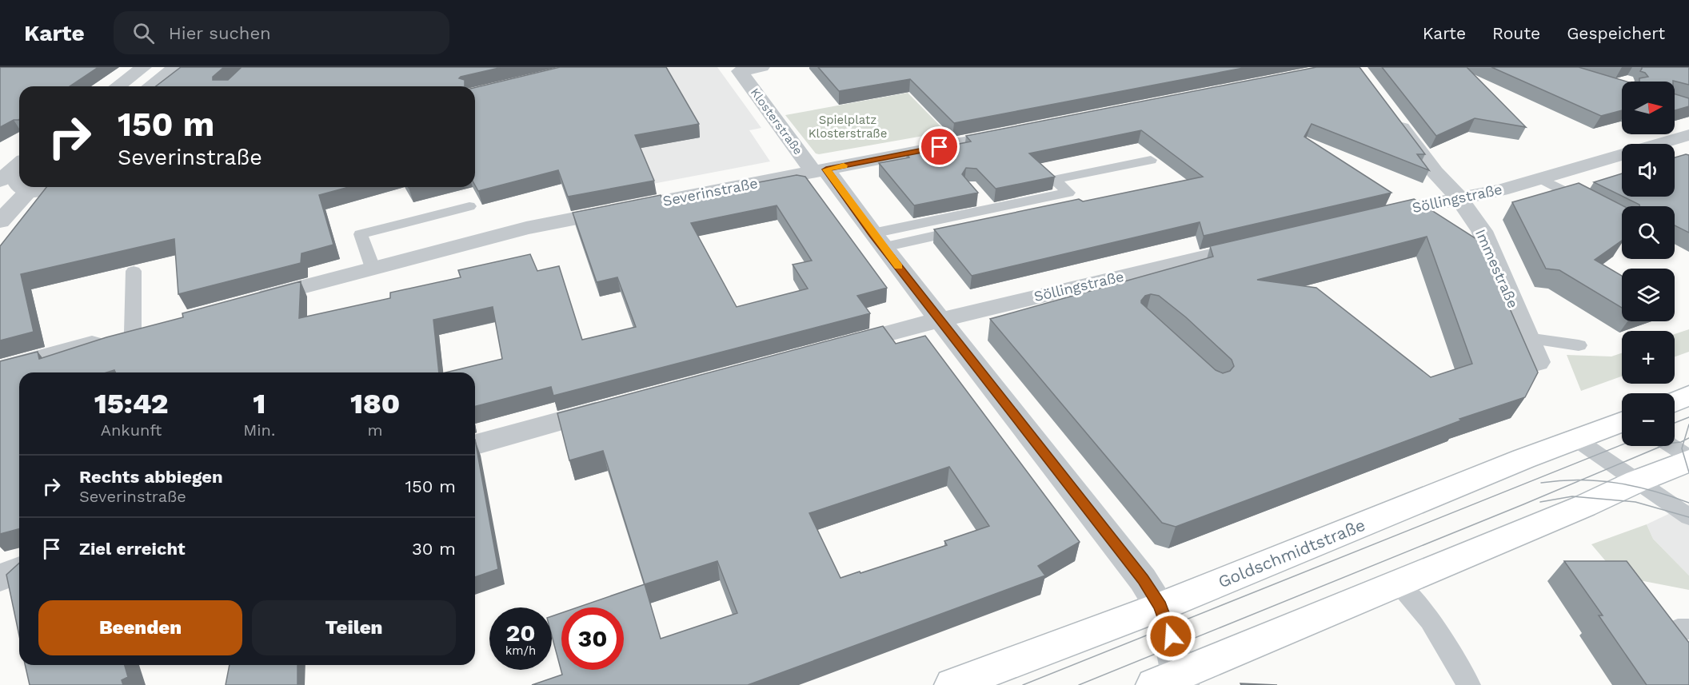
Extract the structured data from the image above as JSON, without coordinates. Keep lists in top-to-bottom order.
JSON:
{
  "streets": {
    "main road": ["Goldschmidtstraße"],
    "street": [
      "Klosterstraße",
      "Severinstraße",
      "Söllingstraße",
      "Immestraße"
    ]
  },
  "crossings": [
    ["Klosterstraße", "Severinstraße"],
    ["Klosterstraße", "Söllingstraße"],
    ["Klosterstraße", "Goldschmidtstraße"],
    ["Söllingstraße", "Immestraße"]
  ],
  "parks": ["Spielplatz Klosterstraße"],
  "north": "right",
  "page": {
    "header": "Karte",
    "search": "Hier suchen",
    "nav": ["Karte", "Route", "Gespeichert"],
    "map_buttons": ["+", "−"],
    "turn": ["150 m", "Severinstraße"],
    "eta": [
      "15:42",
      "Ankunft",
      "1",
      "Min.",
      "180",
      "m"
    ],
    "list": [
      {
        "name": "Rechts abbiegen",
        "note": "Severinstraße",
        "value": "150 m"
      },
      {
        "name": "Ziel erreicht",
        "value": "30 m"
      }
    ],
    "buttons": ["Beenden", "Teilen"],
    "speed": "20 km/h",
    "limit": "30"
  }
}
